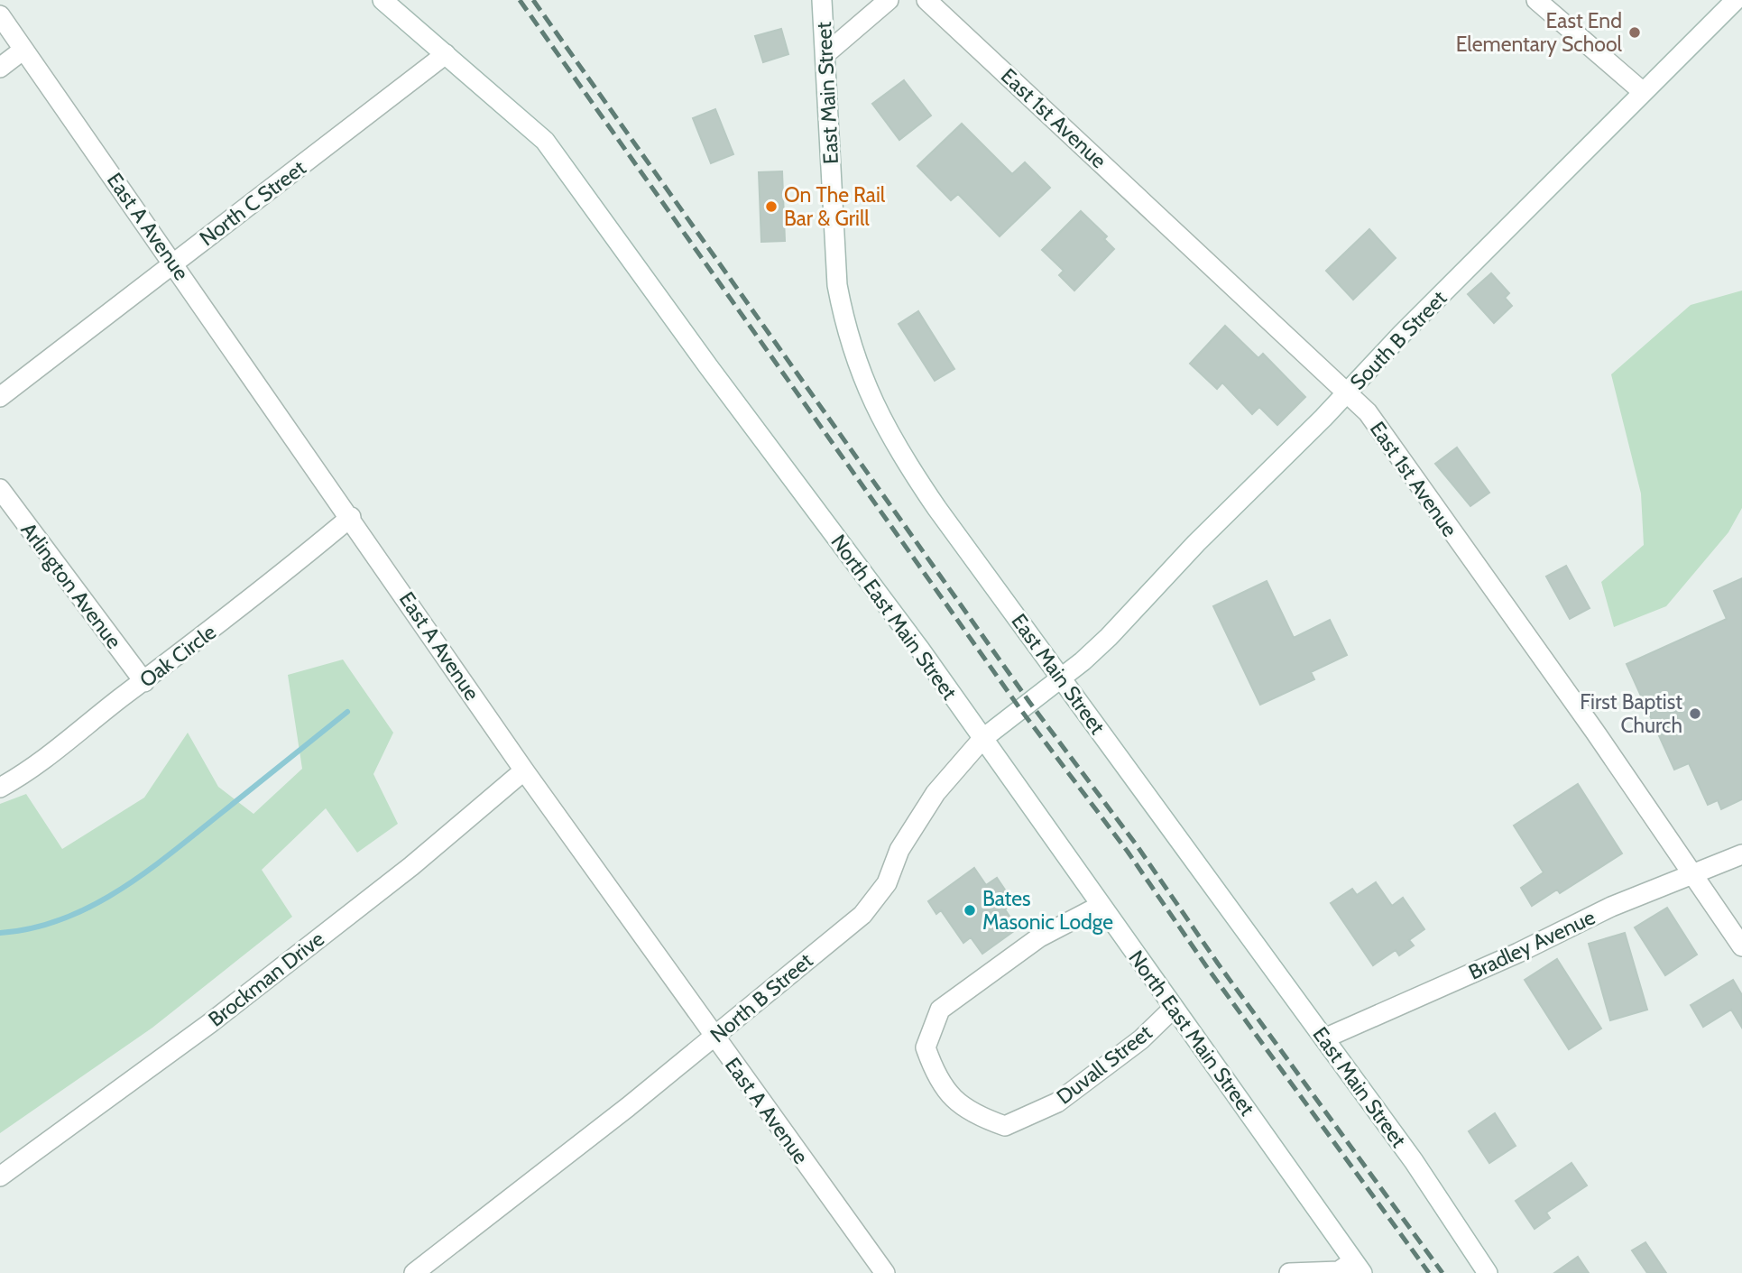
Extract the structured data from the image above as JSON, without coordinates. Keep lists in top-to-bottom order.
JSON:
{
  "streets": {
    "street": [
      "East Main Street",
      "East 1st Avenue",
      "North C Street",
      "East A Avenue",
      "South B Street",
      "Arlington Avenue",
      "North East Main Street",
      "Oak Circle",
      "Bradley Avenue",
      "Brockman Drive",
      "North B Street",
      "Duvall Street"
    ]
  },
  "crossings": [
    ["East Main Street", "South B Street"],
    ["East Main Street", "Bradley Avenue"],
    ["East Main Street", "North B Street"],
    ["East 1st Avenue", "South B Street"],
    ["East 1st Avenue", "Bradley Avenue"],
    ["North C Street", "East A Avenue"],
    ["North C Street", "North East Main Street"],
    ["East A Avenue", "Oak Circle"],
    ["East A Avenue", "Brockman Drive"],
    ["East A Avenue", "North B Street"],
    ["South B Street", "North B Street"],
    ["Arlington Avenue", "Oak Circle"],
    ["North East Main Street", "North B Street"],
    ["North East Main Street", "Duvall Street"]
  ],
  "places": [
    "East End Elementary School",
    "On The Rail Bar & Grill",
    "First Baptist Church",
    "Bates Masonic Lodge"
  ]
}
